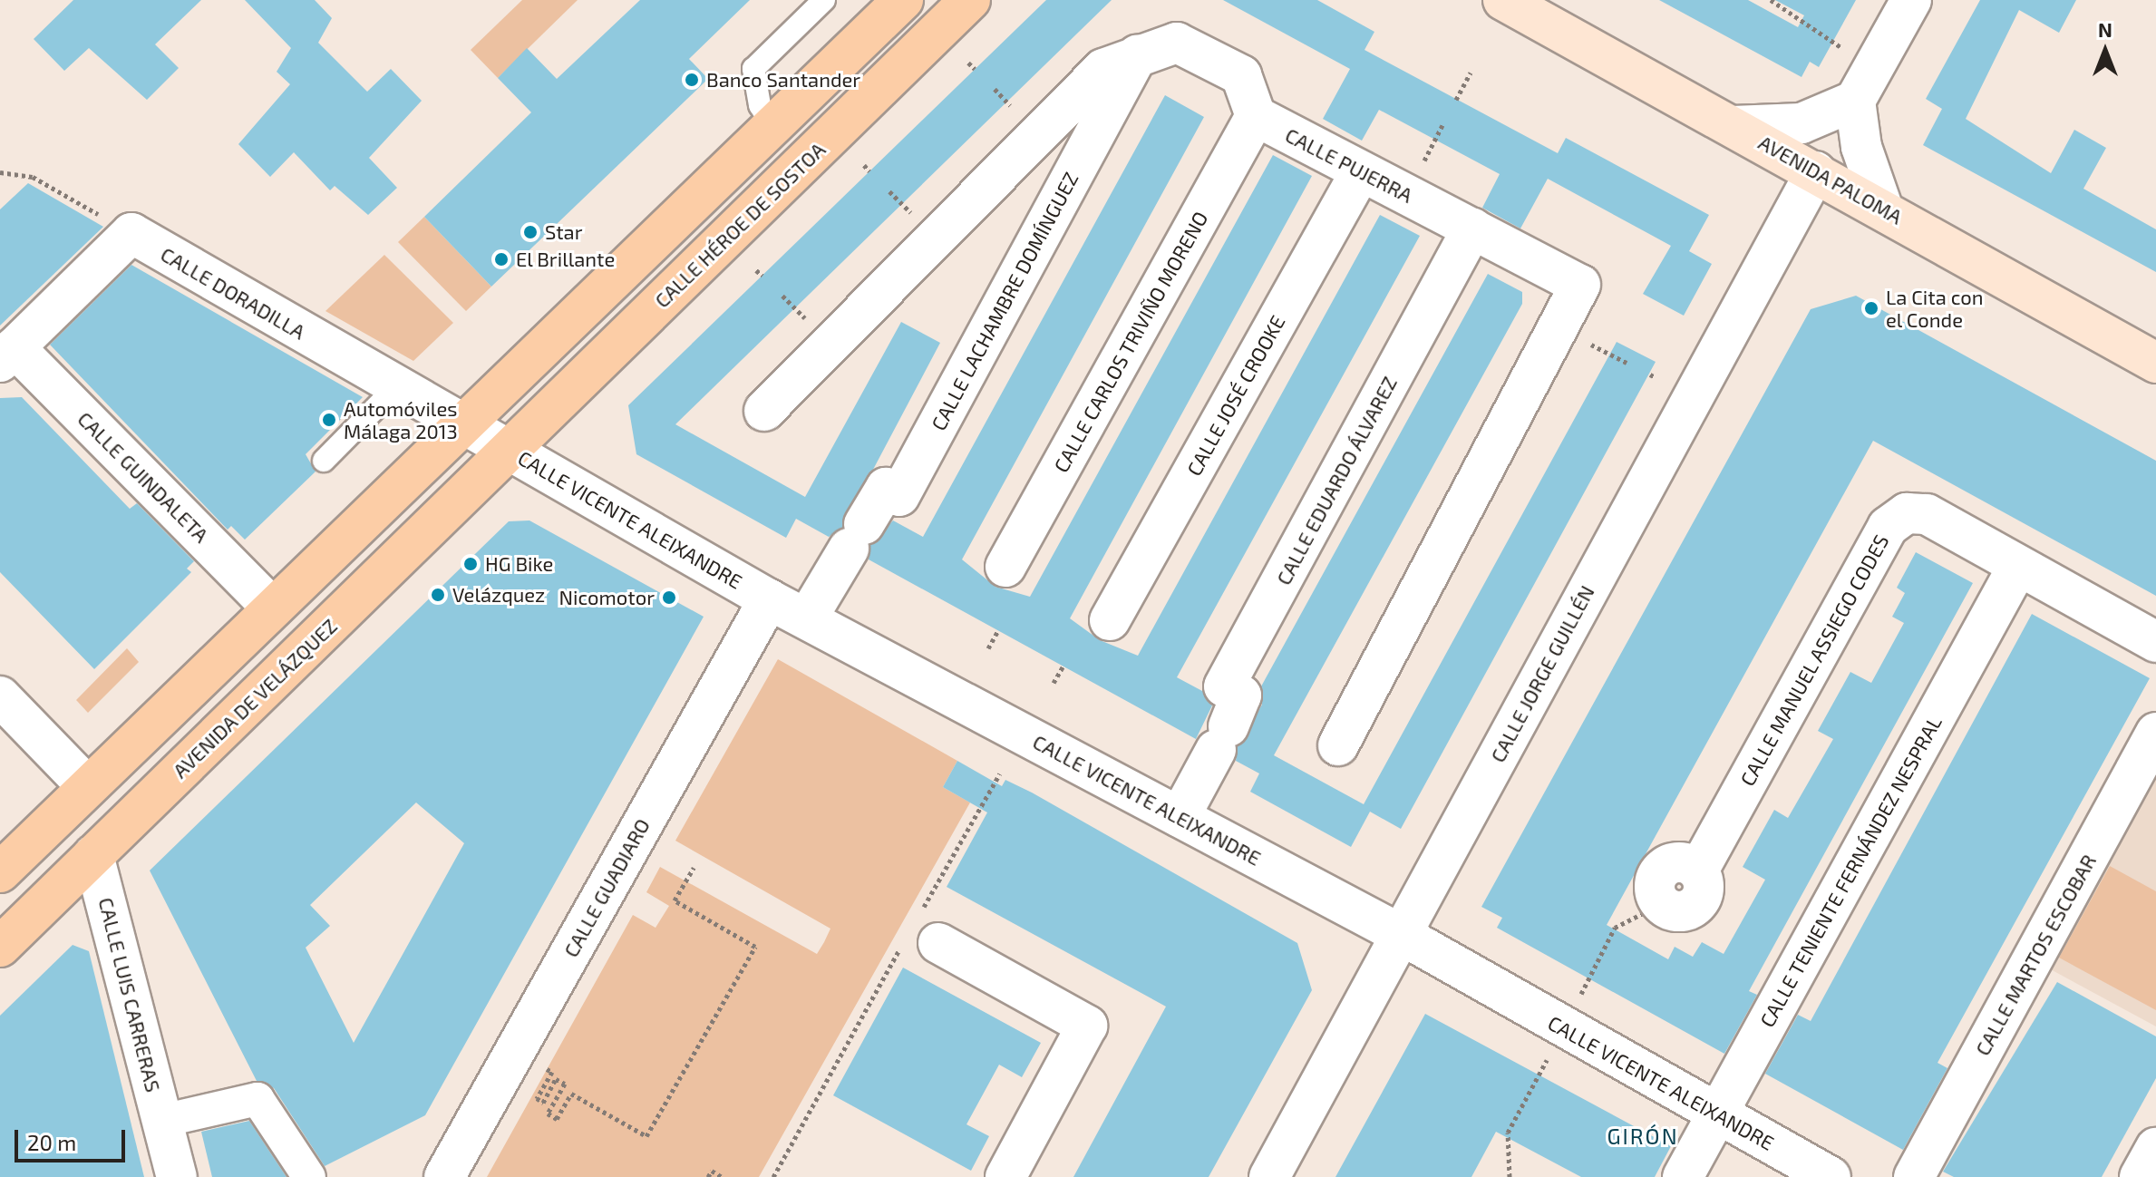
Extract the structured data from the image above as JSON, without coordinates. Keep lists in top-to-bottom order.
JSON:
{
  "streets": {
    "main road": ["AVENIDA PALOMA", "CALLE HÉROE DE SOSTOA", "AVENIDA DE VELÁZQUEZ"],
    "street": [
      "CALLE PUJERRA",
      "CALLE DORADILLA",
      "CALLE LACHAMBRE DOMÍNGUEZ",
      "CALLE CARLOS TRIVIÑO MORENO",
      "CALLE JOSÉ CROOKE",
      "CALLE GUINDALETA",
      "CALLE EDUARDO ÁLVAREZ",
      "CALLE VICENTE ALEIXANDRE",
      "CALLE MANUEL ASSIEGO CODES",
      "CALLE JORGE GUILLÉN",
      "CALLE TENIENTE FERNÁNDEZ NESPRAL",
      "CALLE GUADIARO",
      "CALLE MARTOS ESCOBAR",
      "CALLE LUIS CARRERAS"
    ]
  },
  "crossings": [
    ["CALLE PUJERRA", "CALLE CARLOS TRIVIÑO MORENO"],
    ["CALLE PUJERRA", "CALLE JOSÉ CROOKE"],
    ["CALLE PUJERRA", "CALLE EDUARDO ÁLVAREZ"],
    ["AVENIDA PALOMA", "CALLE JORGE GUILLÉN"],
    ["CALLE HÉROE DE SOSTOA", "CALLE VICENTE ALEIXANDRE"],
    ["CALLE HÉROE DE SOSTOA", "AVENIDA DE VELÁZQUEZ"],
    ["CALLE DORADILLA", "CALLE VICENTE ALEIXANDRE"],
    ["CALLE LACHAMBRE DOMÍNGUEZ", "CALLE VICENTE ALEIXANDRE"],
    ["CALLE EDUARDO ÁLVAREZ", "CALLE VICENTE ALEIXANDRE"],
    ["CALLE VICENTE ALEIXANDRE", "CALLE JORGE GUILLÉN"],
    ["CALLE VICENTE ALEIXANDRE", "AVENIDA DE VELÁZQUEZ"],
    ["CALLE VICENTE ALEIXANDRE", "CALLE TENIENTE FERNÁNDEZ NESPRAL"],
    ["CALLE VICENTE ALEIXANDRE", "CALLE GUADIARO"],
    ["CALLE MANUEL ASSIEGO CODES", "CALLE TENIENTE FERNÁNDEZ NESPRAL"],
    ["AVENIDA DE VELÁZQUEZ", "CALLE LUIS CARRERAS"]
  ],
  "districts": ["GIRÓN"],
  "places": [
    "Banco Santander",
    "Star",
    "El Brillante",
    "La Cita con el Conde",
    "Automóviles Málaga 2013",
    "HG Bike",
    "Velázquez",
    "Nicomotor"
  ],
  "scale_bar": "20 m",
  "north": "top"
}
